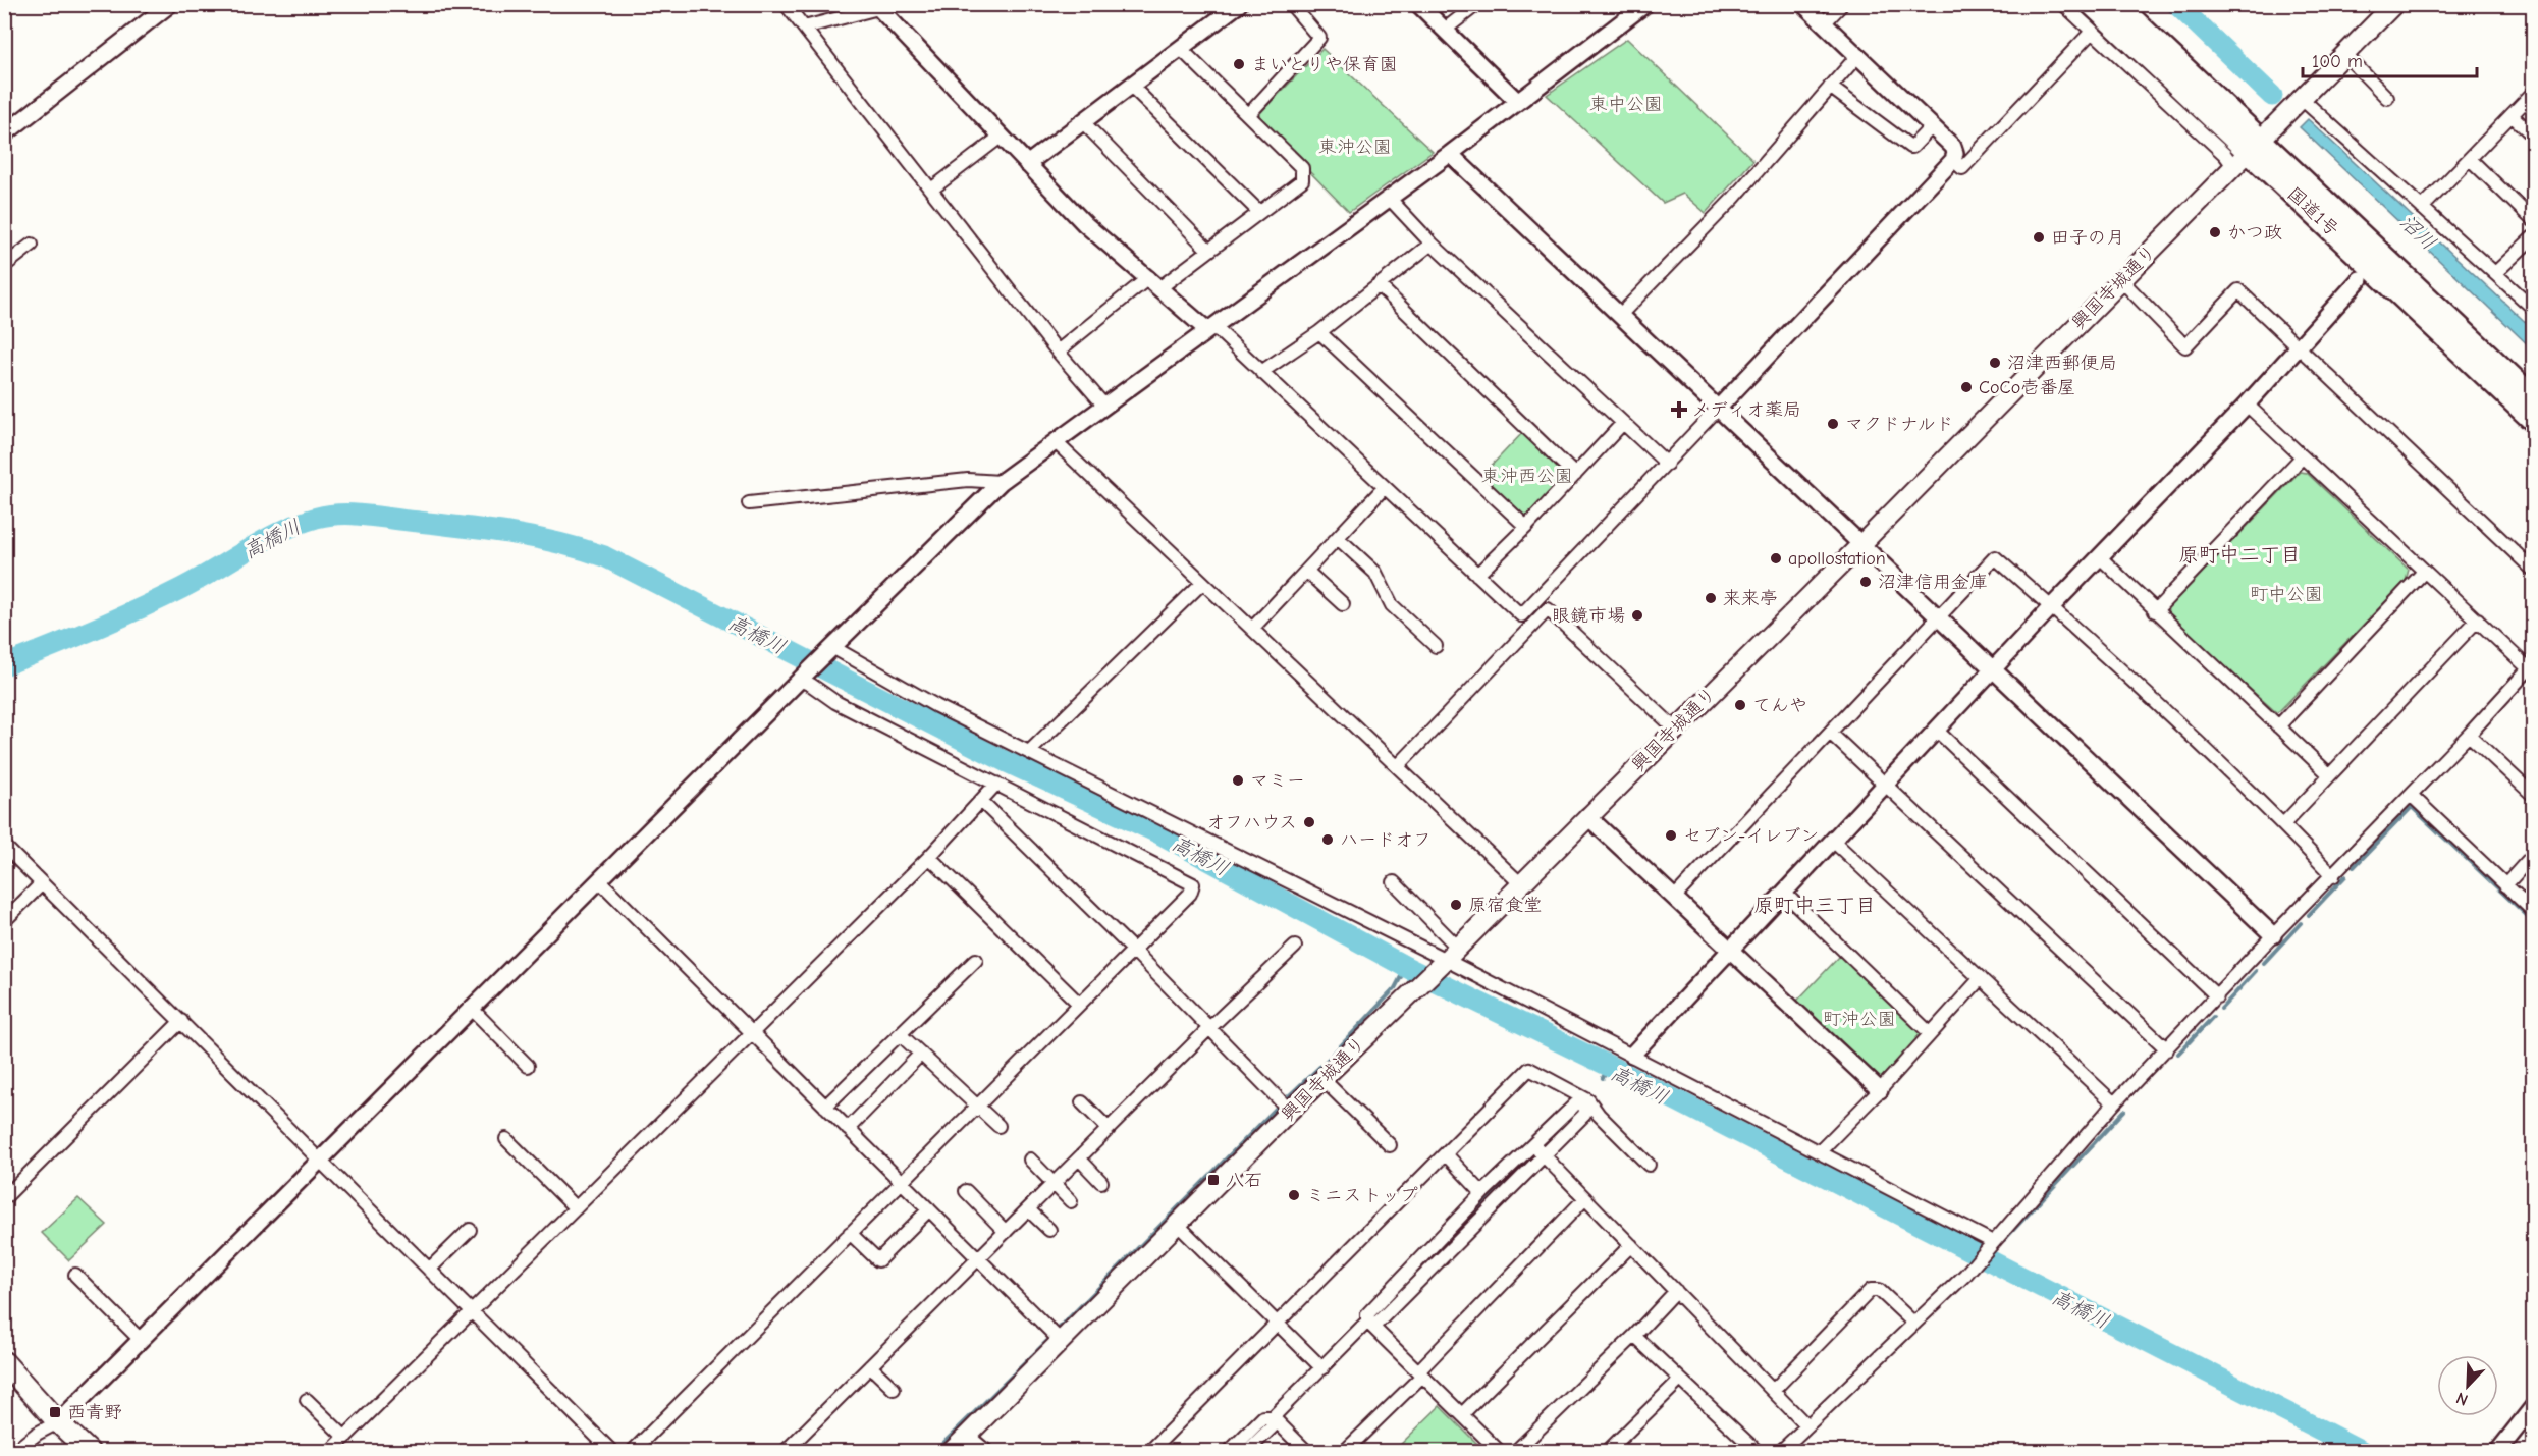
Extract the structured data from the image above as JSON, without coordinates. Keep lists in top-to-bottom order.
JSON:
{
  "streets": {
    "highway": ["国道1号"],
    "main road": ["興国寺城通り"]
  },
  "crossings": [
    ["国道1号", "興国寺城通り"]
  ],
  "districts": ["原町中二丁目", "原町中三丁目"],
  "water": ["沼川", "高橋川"],
  "parks": [
    "東中公園",
    "東沖公園",
    "東沖西公園",
    "町中公園",
    "町沖公園"
  ],
  "places": {
    "other": [
      "まいとりや保育園",
      "かつ政",
      "田子の月",
      "沼津西郵便局",
      "CoCo壱番屋",
      "マクドナルド",
      "apollostation",
      "沼津信用金庫",
      "来来亭",
      "眼鏡市場",
      "てんや",
      "マミー",
      "オフハウス",
      "セブン-イレブン",
      "ハードオフ",
      "原宿食堂",
      "ミニストップ"
    ],
    "health": ["メディオ薬局"],
    "transit": ["八石", "西青野"]
  },
  "scale_bar": "100 m",
  "north": "bottom left"
}
